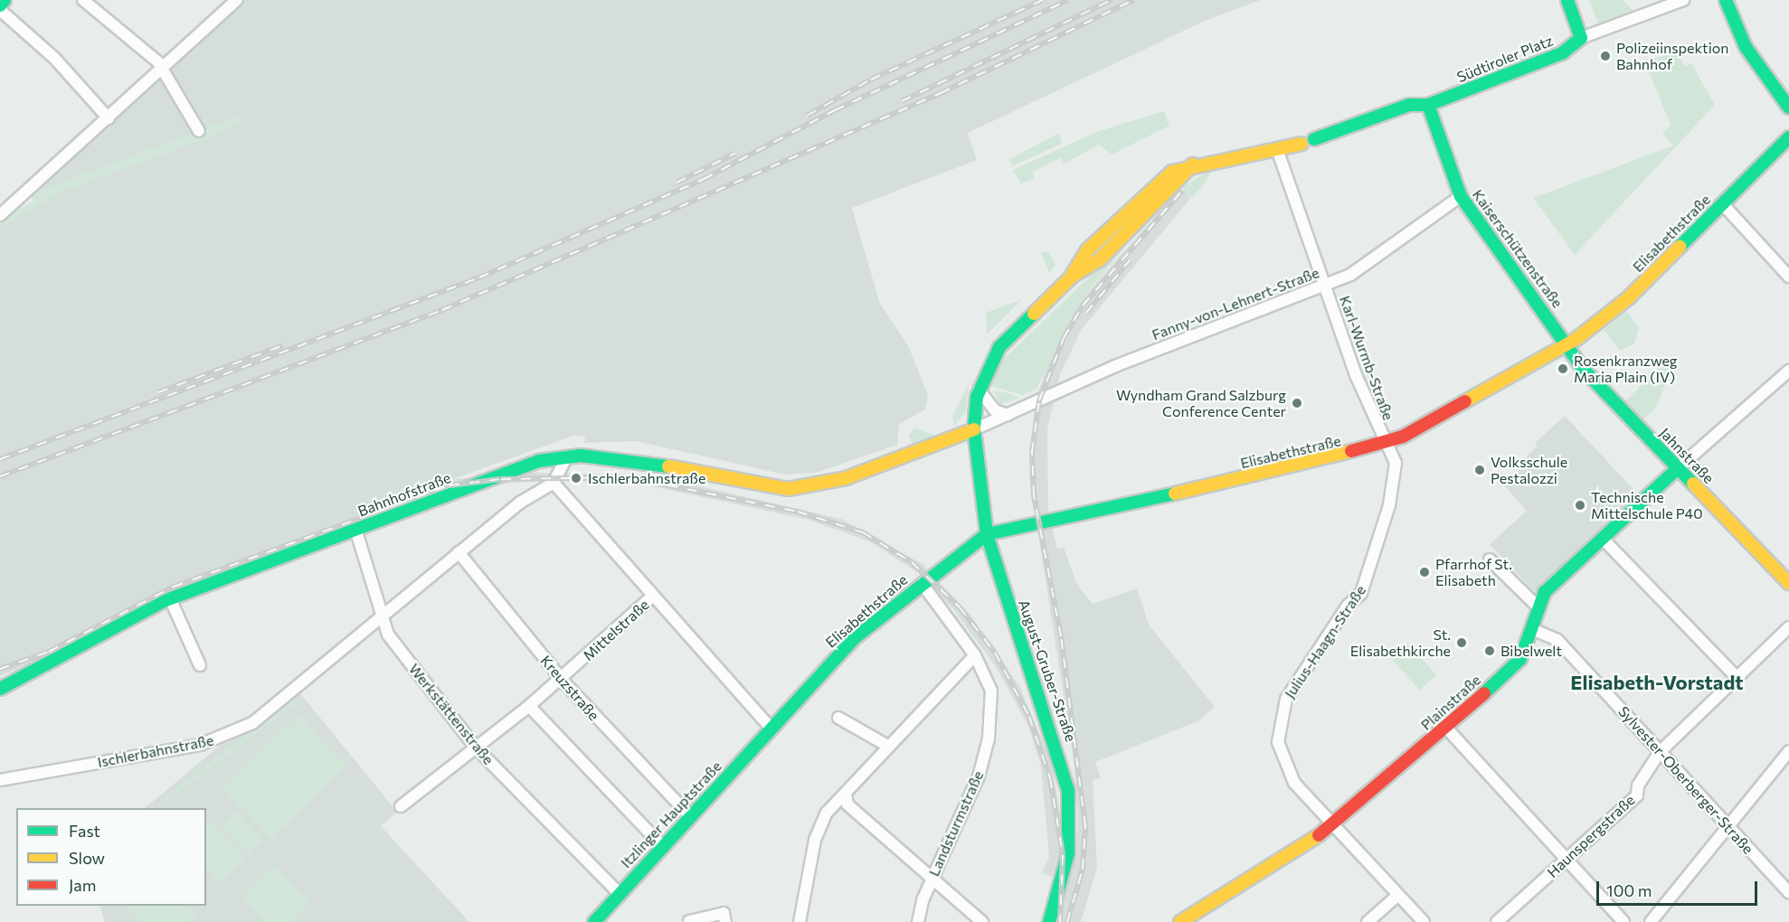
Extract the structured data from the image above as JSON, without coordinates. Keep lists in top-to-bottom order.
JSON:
{
  "streets": {
    "street": [
      "Südtiroler Platz",
      "Elisabethstraße",
      "Kaiserschützenstraße",
      "Fanny-von-Lehnert-Straße",
      "Karl-Wurmb-Straße",
      "Jahnstraße",
      "Bahnhofstraße",
      "Mittelstraße",
      "Julius-Haagn-Straße",
      "August-Gruber-Straße",
      "Kreuzstraße",
      "Plainstraße",
      "Werkstättenstraße",
      "Ischlerbahnstraße",
      "Sylvester-Oberberger-Straße",
      "Itzlinger Hauptstraße",
      "Landsturmstraße",
      "Haunspergstraße"
    ]
  },
  "crossings": [
    ["Südtiroler Platz", "Kaiserschützenstraße"],
    ["Elisabethstraße", "Kaiserschützenstraße"],
    ["Elisabethstraße", "Karl-Wurmb-Straße"],
    ["Elisabethstraße", "Jahnstraße"],
    ["Elisabethstraße", "Julius-Haagn-Straße"],
    ["Elisabethstraße", "August-Gruber-Straße"],
    ["Elisabethstraße", "Itzlinger Hauptstraße"],
    ["Elisabethstraße", "Landsturmstraße"],
    ["Kaiserschützenstraße", "Fanny-von-Lehnert-Straße"],
    ["Kaiserschützenstraße", "Jahnstraße"],
    ["Fanny-von-Lehnert-Straße", "Karl-Wurmb-Straße"],
    ["Fanny-von-Lehnert-Straße", "Bahnhofstraße"],
    ["Fanny-von-Lehnert-Straße", "August-Gruber-Straße"],
    ["Karl-Wurmb-Straße", "Julius-Haagn-Straße"],
    ["Karl-Wurmb-Straße", "August-Gruber-Straße"],
    ["Jahnstraße", "Plainstraße"],
    ["Bahnhofstraße", "Werkstättenstraße"],
    ["Bahnhofstraße", "Ischlerbahnstraße"],
    ["Mittelstraße", "Kreuzstraße"],
    ["Mittelstraße", "Werkstättenstraße"],
    ["Julius-Haagn-Straße", "Plainstraße"],
    ["Kreuzstraße", "Ischlerbahnstraße"],
    ["Kreuzstraße", "Itzlinger Hauptstraße"],
    ["Plainstraße", "Sylvester-Oberberger-Straße"],
    ["Werkstättenstraße", "Ischlerbahnstraße"],
    ["Werkstättenstraße", "Itzlinger Hauptstraße"],
    ["Sylvester-Oberberger-Straße", "Haunspergstraße"]
  ],
  "districts": ["Elisabeth-Vorstadt"],
  "places": [
    "Polizeiinspektion Bahnhof",
    "Rosenkranzweg Maria Plain (IV)",
    "Wyndham Grand Salzburg Conference Center",
    "Volksschule Pestalozzi",
    "Ischlerbahnstraße",
    "Technische Mittelschule P40",
    "Pfarrhof St. Elisabeth",
    "St. Elisabethkirche",
    "Bibelwelt"
  ],
  "legend": ["Fast", "Slow", "Jam"],
  "scale_bar": "100 m"
}
